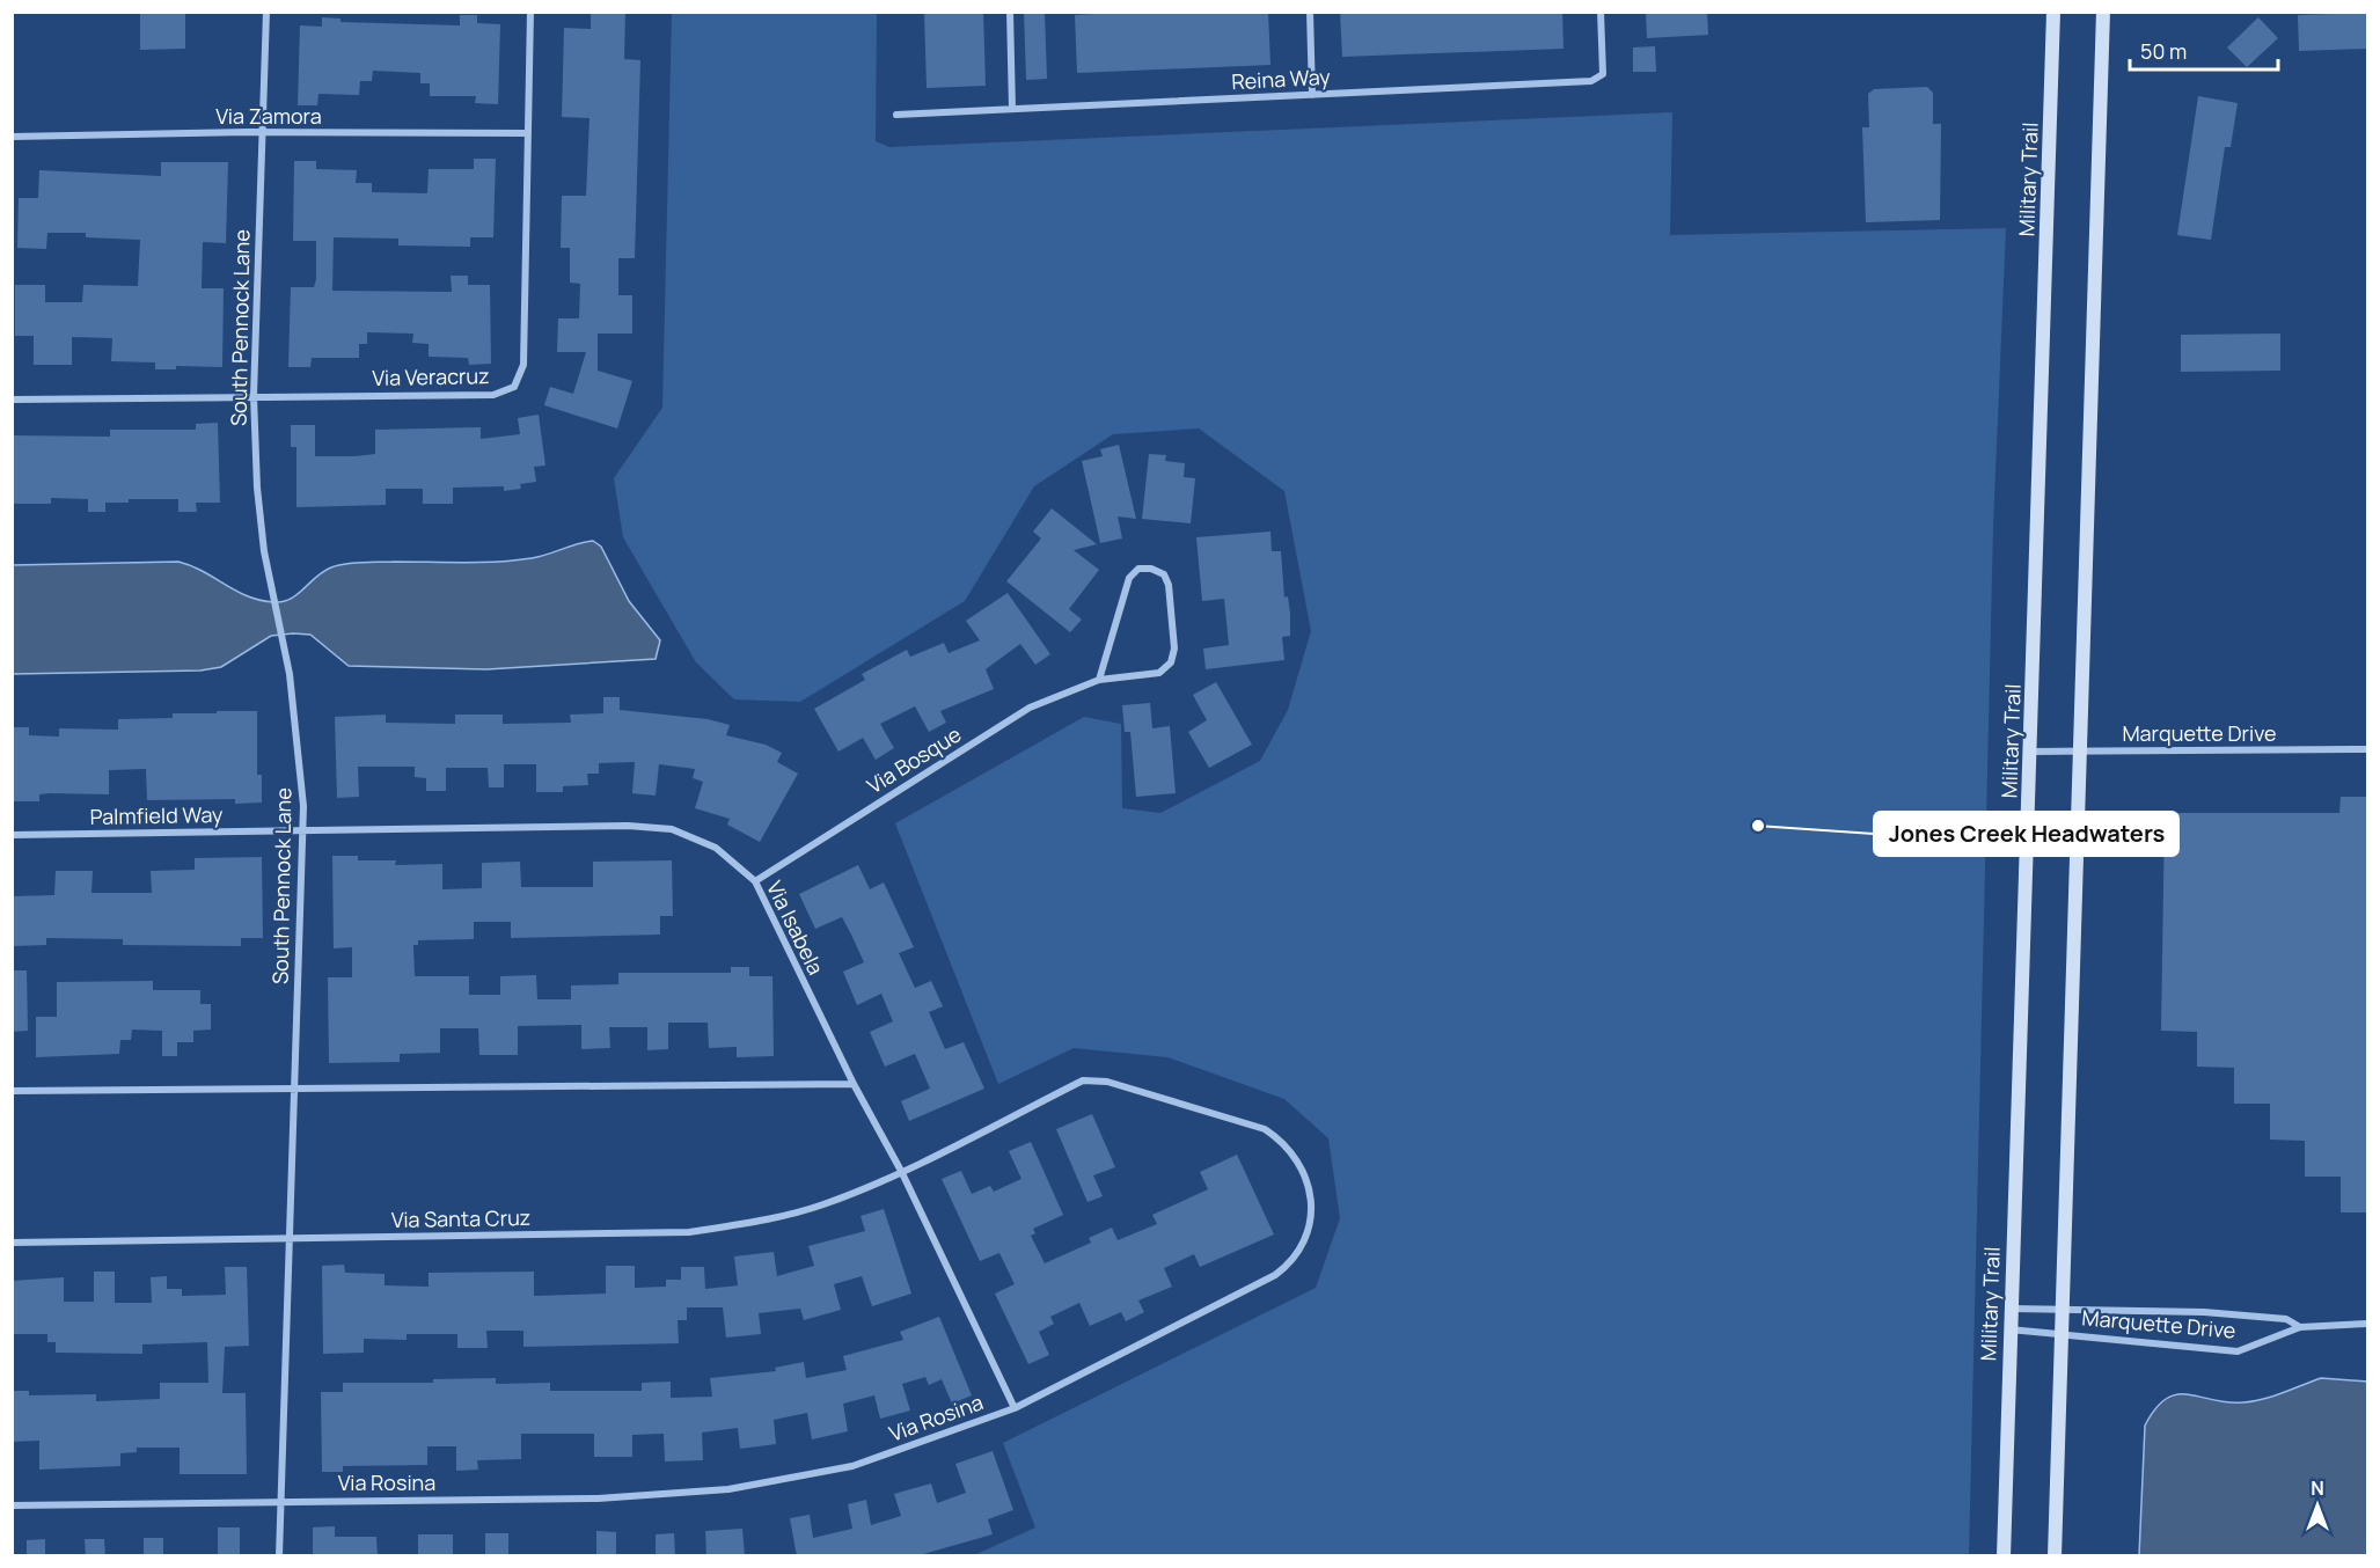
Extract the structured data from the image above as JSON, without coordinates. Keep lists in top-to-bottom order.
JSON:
{
  "streets": {
    "main road": ["Military Trail"],
    "street": [
      "Reina Way",
      "Via Zamora",
      "South Pennock Lane",
      "Via Veracruz",
      "Marquette Drive",
      "Via Bosque",
      "Palmfield Way",
      "Via Isabela",
      "Via Santa Cruz",
      "Via Rosina"
    ]
  },
  "crossings": [
    ["Via Zamora", "South Pennock Lane"],
    ["Via Zamora", "Via Veracruz"],
    ["Military Trail", "Marquette Drive"],
    ["South Pennock Lane", "Via Veracruz"],
    ["South Pennock Lane", "Palmfield Way"],
    ["South Pennock Lane", "Via Isabela"],
    ["South Pennock Lane", "Via Santa Cruz"],
    ["South Pennock Lane", "Via Rosina"],
    ["Via Bosque", "Via Isabela"],
    ["Palmfield Way", "Via Isabela"],
    ["Via Isabela", "Via Santa Cruz"],
    ["Via Isabela", "Via Rosina"],
    ["Via Santa Cruz", "Via Rosina"]
  ],
  "places": ["Jones Creek Headwaters"],
  "scale_bar": "50 m",
  "north": "top"
}
